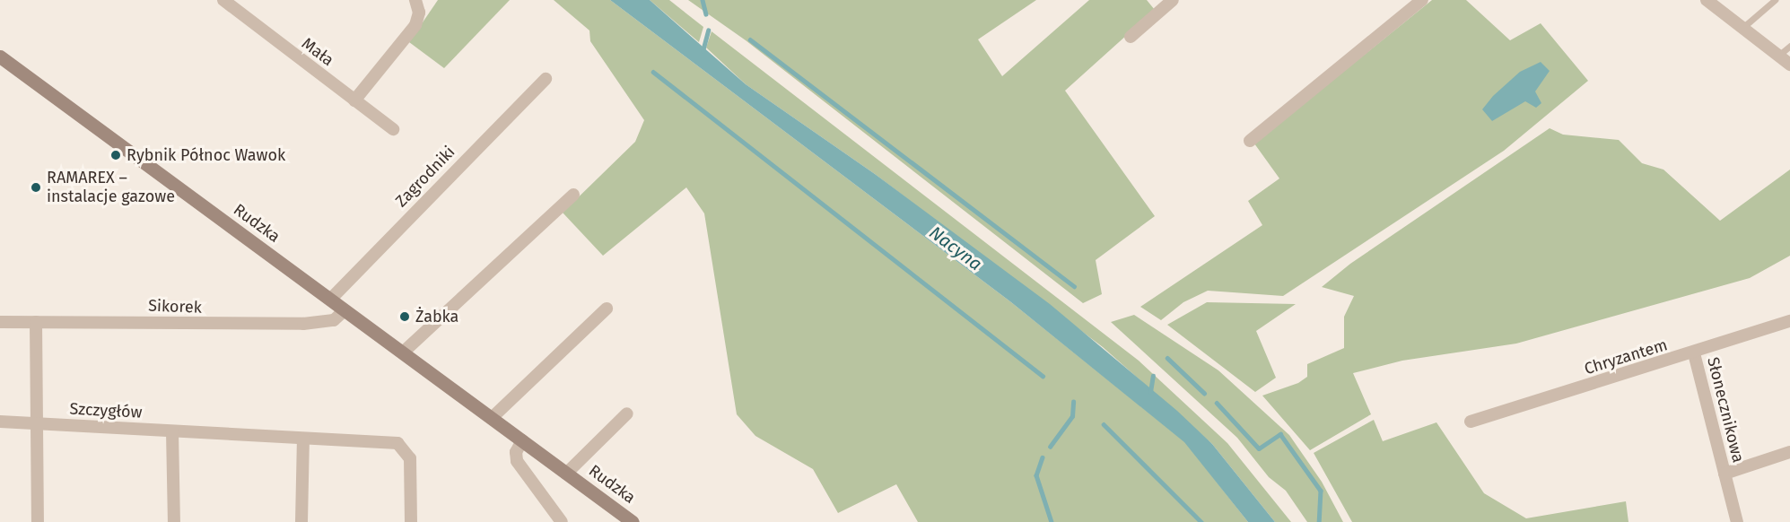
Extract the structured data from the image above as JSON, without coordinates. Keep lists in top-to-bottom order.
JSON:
{
  "streets": {
    "main road": ["Rudzka"],
    "street": [
      "Mała",
      "Zagrodniki",
      "Sikorek",
      "Chryzantem",
      "Słonecznikowa",
      "Szczygłów"
    ]
  },
  "crossings": [
    ["Zagrodniki", "Rudzka"],
    ["Rudzka", "Sikorek"],
    ["Chryzantem", "Słonecznikowa"]
  ],
  "water": ["Nacyna"],
  "places": ["Rybnik Północ Wawok", "RAMAREX – instalacje gazowe", "Żabka"]
}
